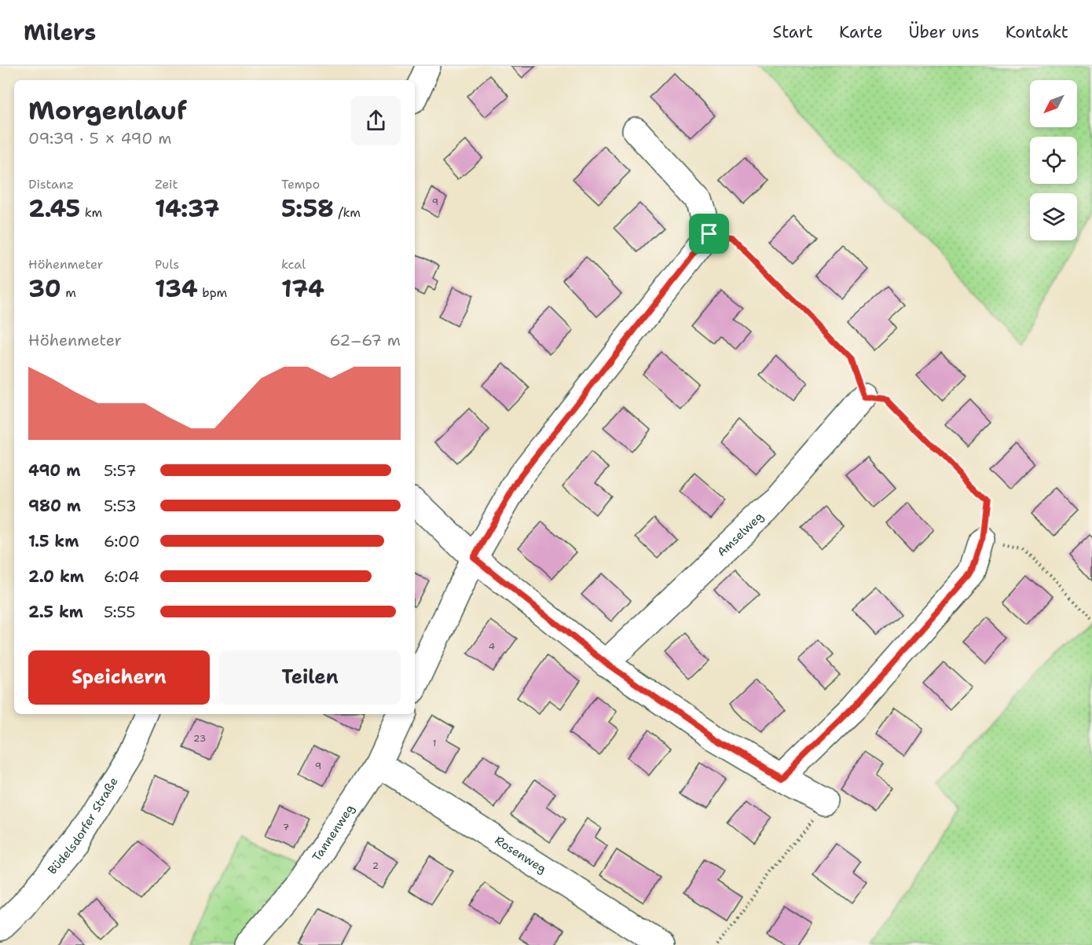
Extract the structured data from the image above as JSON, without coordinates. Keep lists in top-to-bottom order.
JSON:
{
  "streets": {
    "street": [
      "Amselweg",
      "Büdelsdorfer Straße",
      "Tannenweg",
      "Rosenweg"
    ]
  },
  "crossings": [
    ["Tannenweg", "Rosenweg"]
  ],
  "house_numbers": [
    "9",
    "4",
    "23",
    "1",
    "9",
    "7",
    "2"
  ],
  "north": "bottom left",
  "page": {
    "header": "Milers",
    "nav": [
      "Start",
      "Karte",
      "Über uns",
      "Kontakt"
    ],
    "heading": ["Morgenlauf", "09:39 · 5 × 490 m"],
    "stats": [
      ["Distanz", "2.45 km"],
      ["Zeit", "14:37"],
      ["Tempo", "5:58 /km"],
      ["Höhenmeter", "30 m"],
      ["Puls", "134 bpm"],
      ["kcal", "174"]
    ],
    "chart": ["Höhenmeter", "62–67 m"],
    "list": [
      {
        "name": "490 m",
        "note": "5:57"
      },
      {
        "name": "980 m",
        "note": "5:53"
      },
      {
        "name": "1.5 km",
        "note": "6:00"
      },
      {
        "name": "2.0 km",
        "note": "6:04"
      },
      {
        "name": "2.5 km",
        "note": "5:55"
      }
    ],
    "buttons": ["Speichern", "Teilen"]
  }
}
